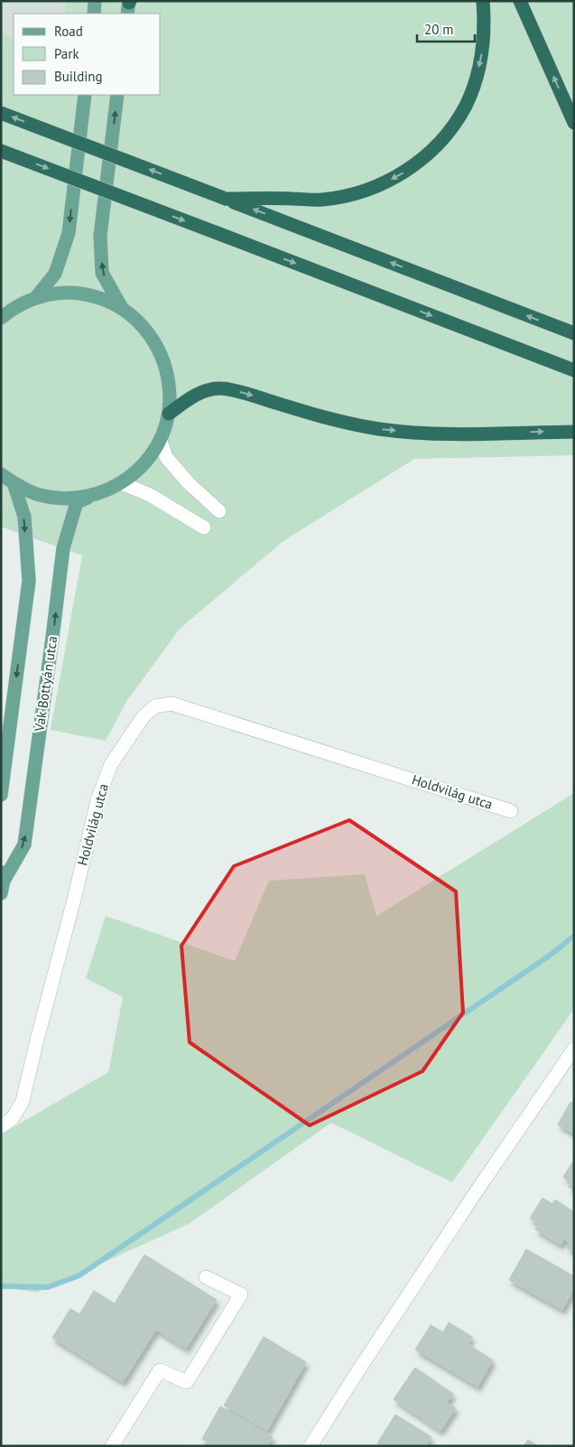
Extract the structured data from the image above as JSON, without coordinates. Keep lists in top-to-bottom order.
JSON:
{
  "streets": {
    "main road": ["Vak Bottyán utca"],
    "street": ["Holdvilág utca"]
  },
  "legend": ["Road", "Park", "Building"],
  "scale_bar": "20 m"
}
